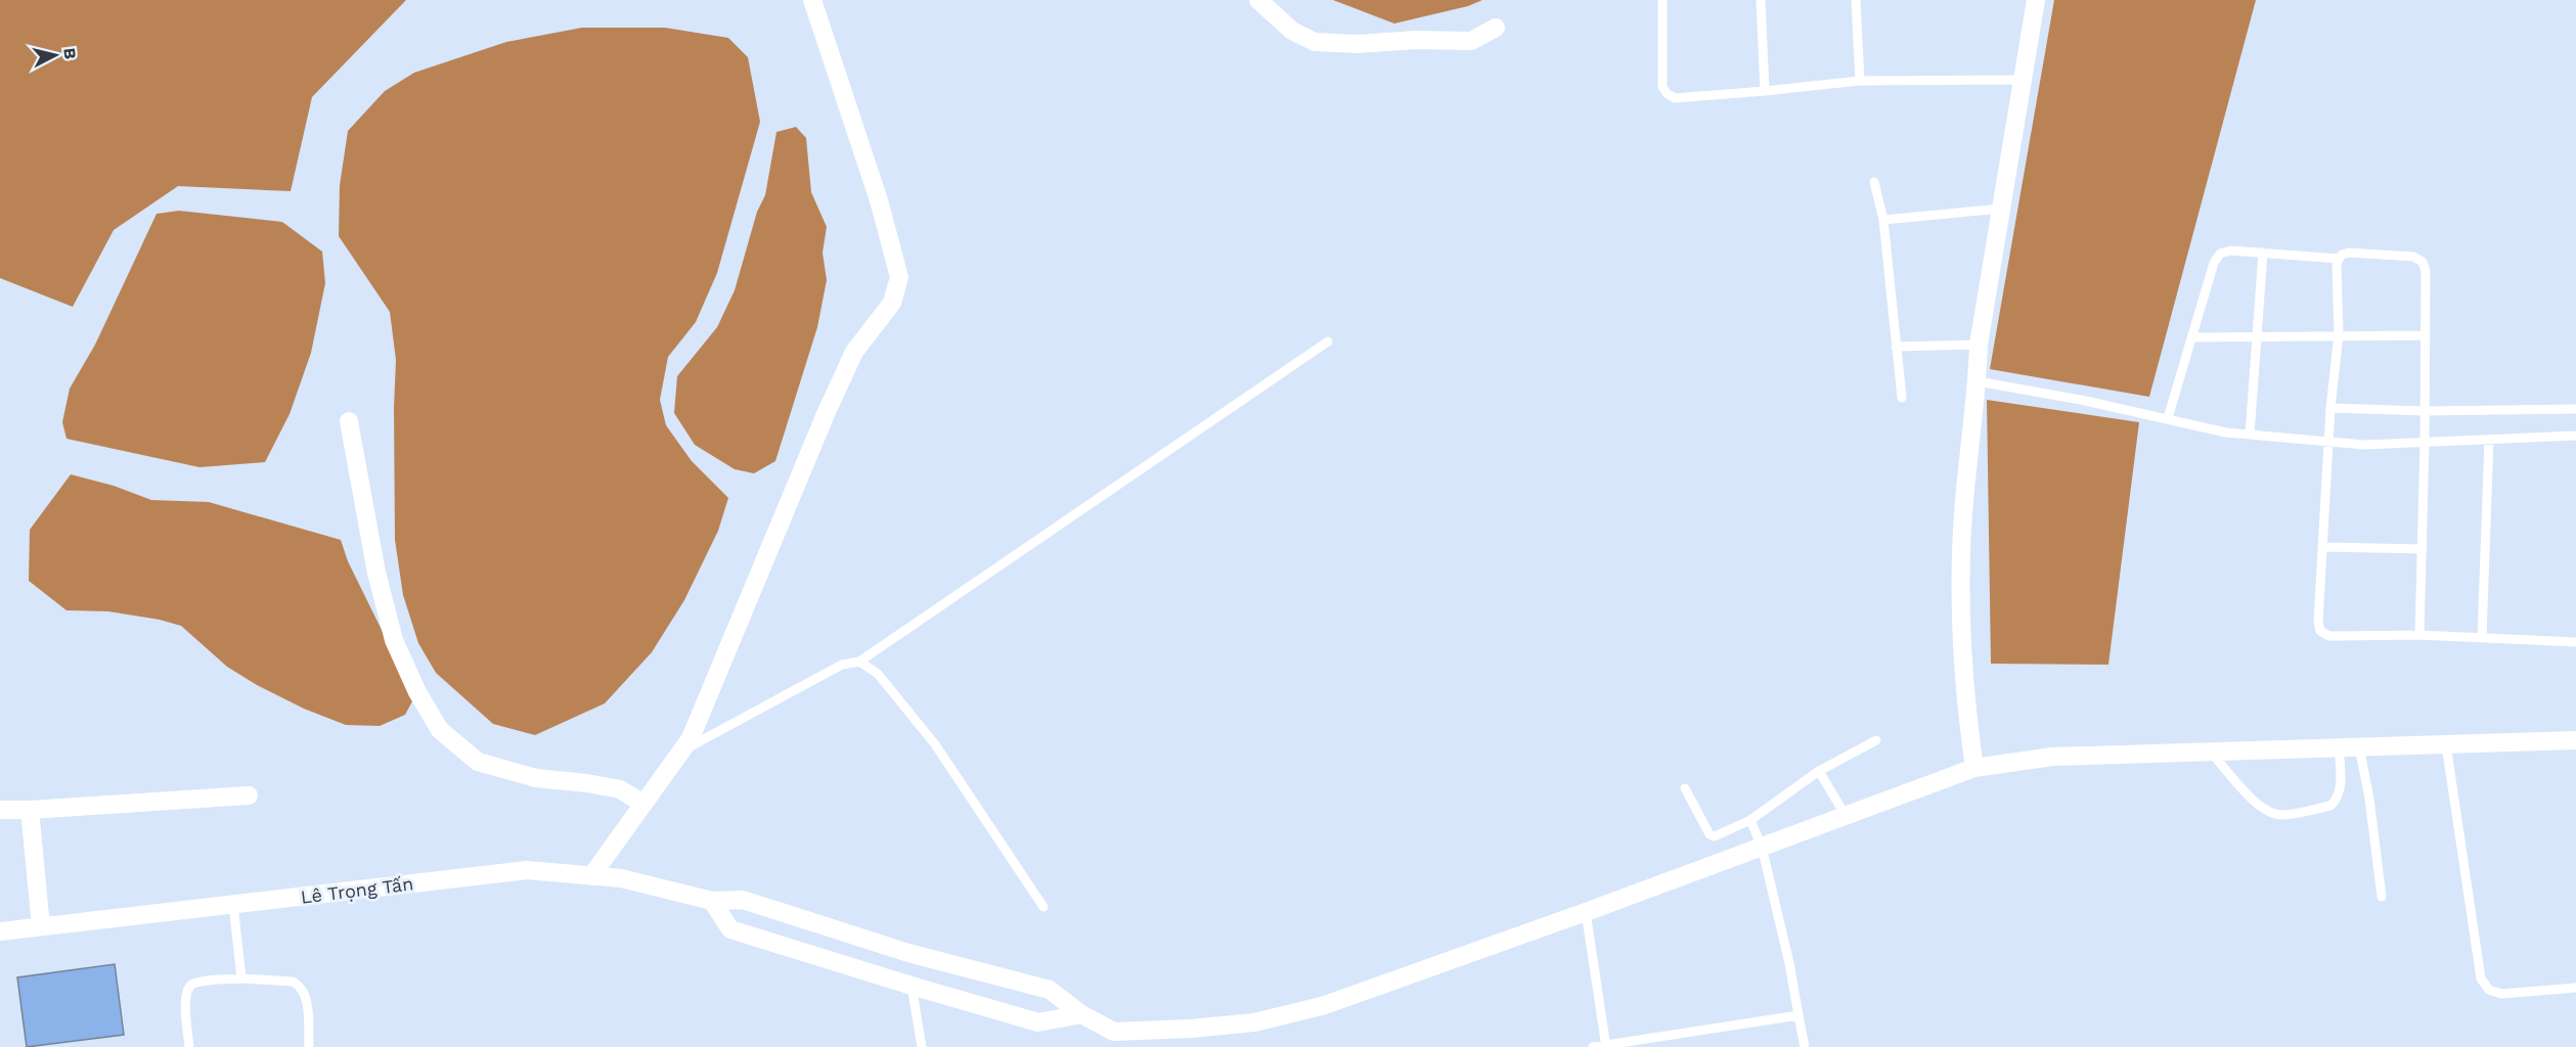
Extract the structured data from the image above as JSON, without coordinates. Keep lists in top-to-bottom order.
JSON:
{
  "streets": {
    "street": ["Lê Trọng Tấn"]
  },
  "north": "right"
}
